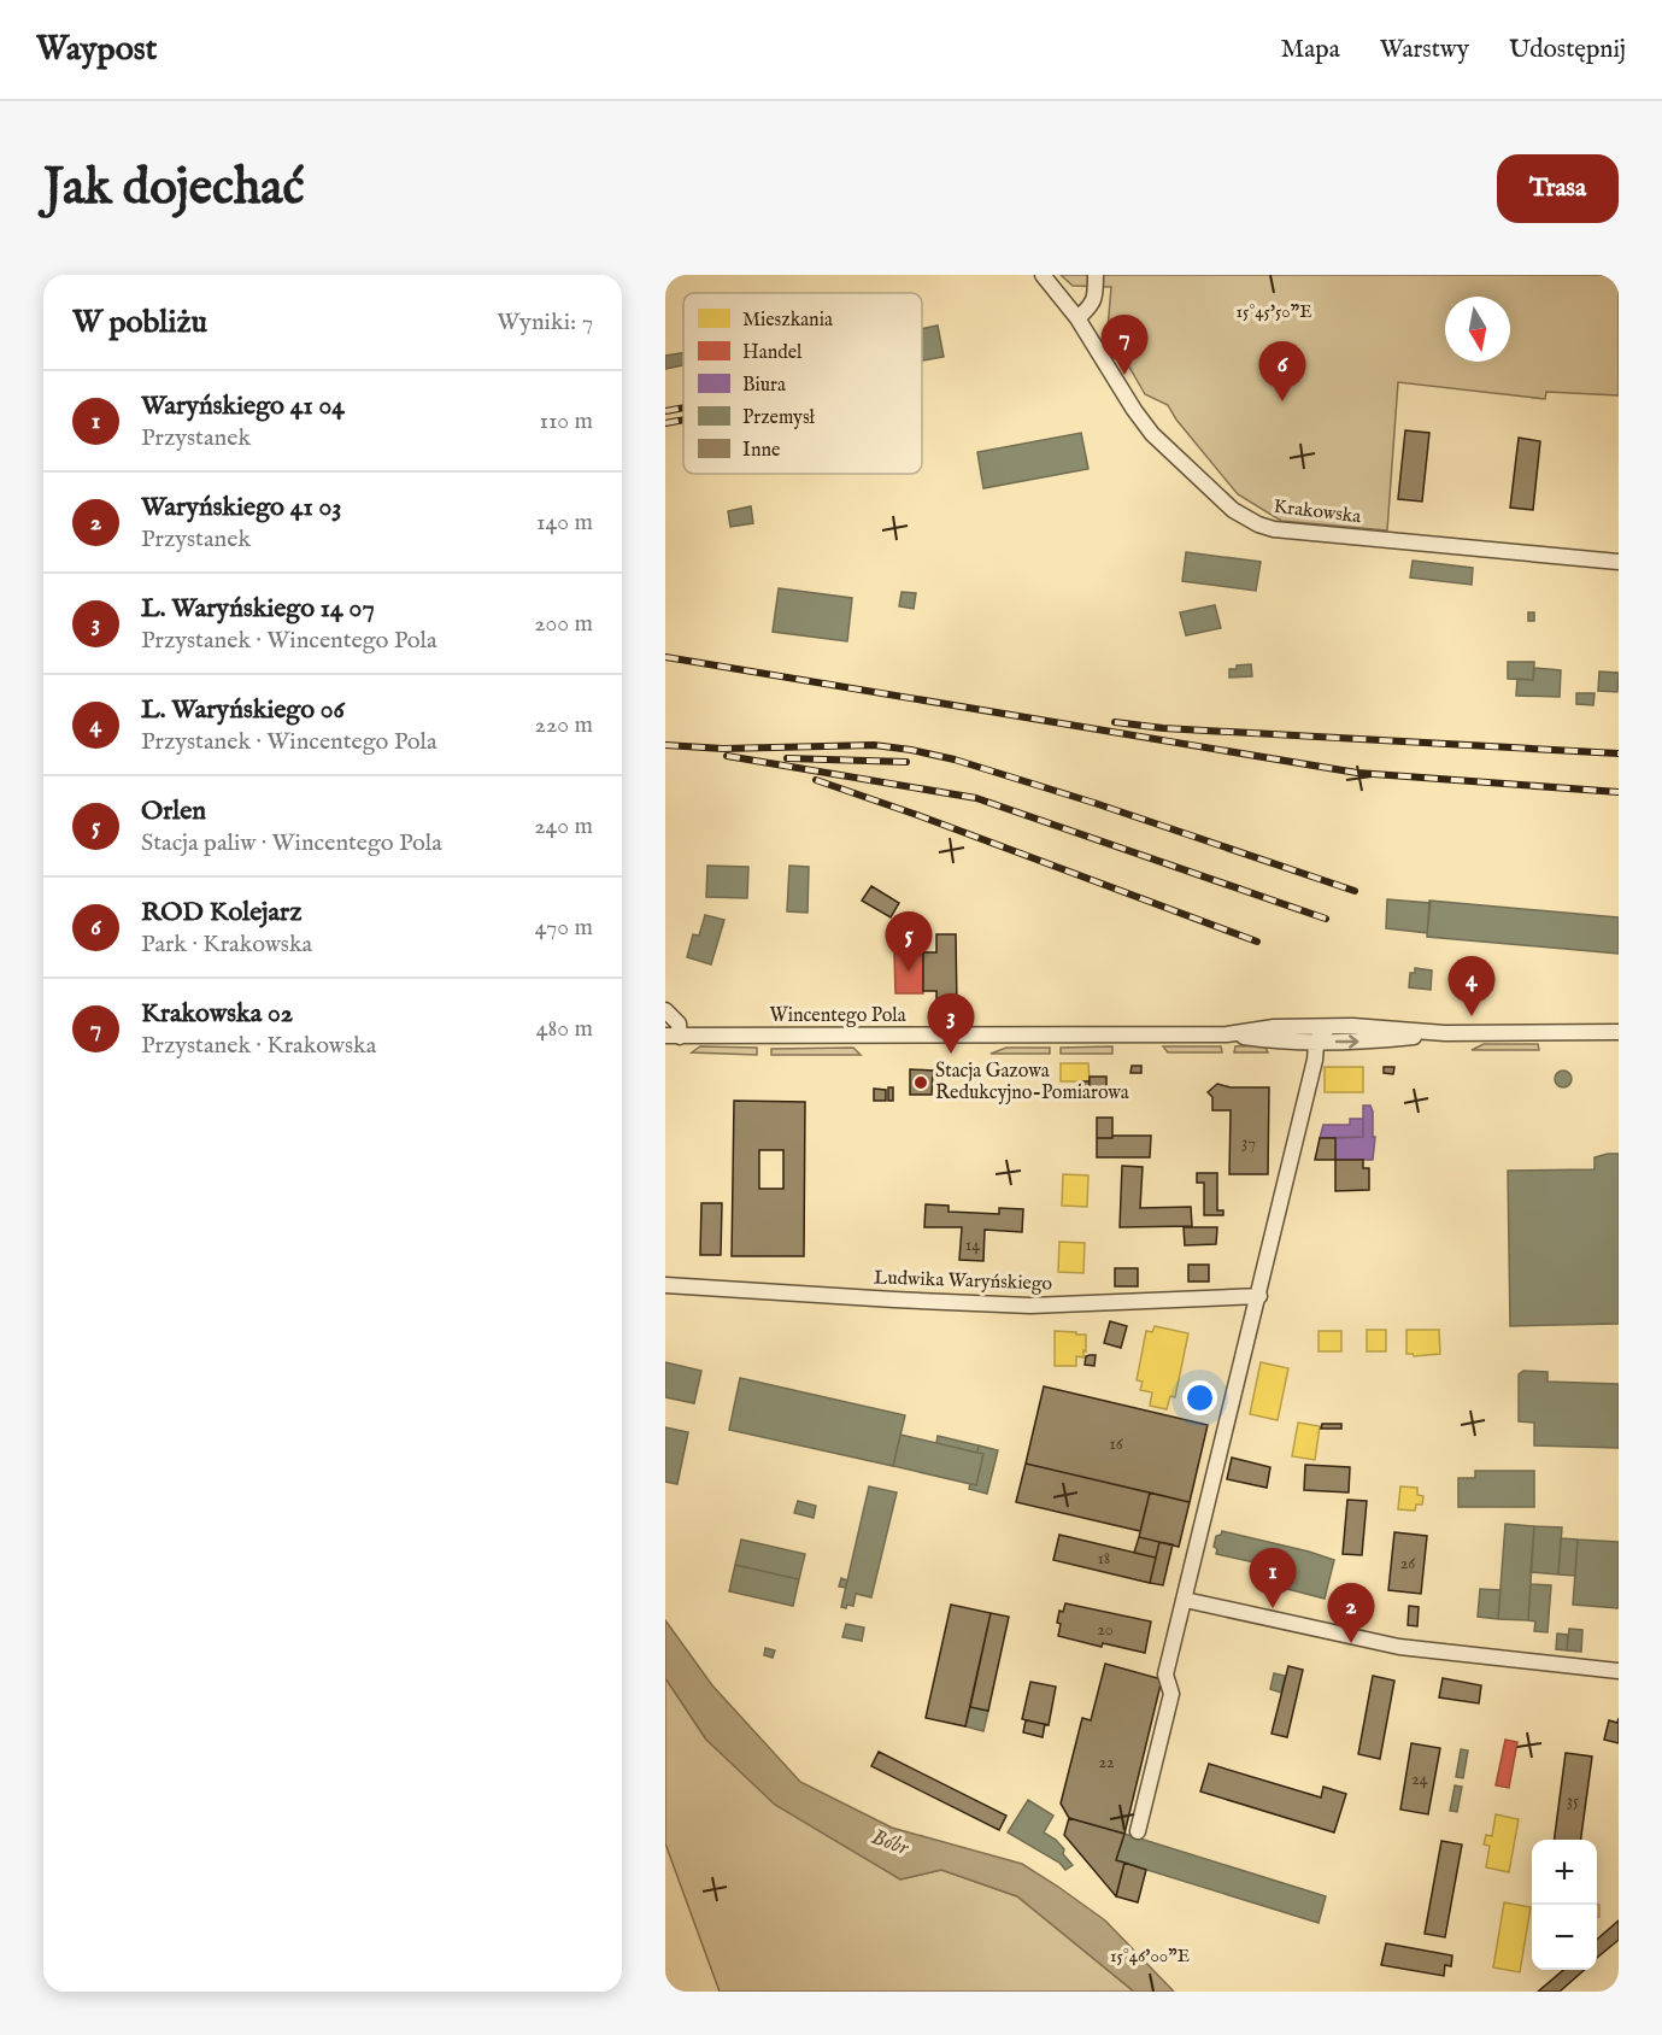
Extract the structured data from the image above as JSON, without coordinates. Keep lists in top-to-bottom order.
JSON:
{
  "streets": {
    "street": ["Krakowska", "Wincentego Pola", "Ludwika Waryńskiego"]
  },
  "water": ["Bóbr"],
  "places": ["Stacja Gazowa Redukcyjno-Pomiarowa"],
  "house_numbers": [
    "37",
    "14",
    "16",
    "18",
    "26",
    "20",
    "22",
    "24",
    "35"
  ],
  "legend": [
    "Mieszkania",
    "Handel",
    "Biura",
    "Przemysł",
    "Inne"
  ],
  "north": "bottom",
  "page": {
    "header": "Waypost",
    "nav": ["Mapa", "Warstwy", "Udostępnij"],
    "buttons": "Trasa",
    "title": "Jak dojechać",
    "heading": ["W pobliżu", "Wyniki: 7"],
    "pins": [
      "7",
      "6",
      "5",
      "4",
      "3",
      "1",
      "2"
    ],
    "list": [
      {
        "mark": "1",
        "name": "Waryńskiego 41 04",
        "note": "Przystanek",
        "value": "110 m"
      },
      {
        "mark": "2",
        "name": "Waryńskiego 41 03",
        "note": "Przystanek",
        "value": "140 m"
      },
      {
        "mark": "3",
        "name": "L. Waryńskiego 14 07",
        "note": "Przystanek · Wincentego Pola",
        "value": "200 m"
      },
      {
        "mark": "4",
        "name": "L. Waryńskiego 06",
        "note": "Przystanek · Wincentego Pola",
        "value": "220 m"
      },
      {
        "mark": "5",
        "name": "Orlen",
        "note": "Stacja paliw · Wincentego Pola",
        "value": "240 m"
      },
      {
        "mark": "6",
        "name": "ROD Kolejarz",
        "note": "Park · Krakowska",
        "value": "470 m"
      },
      {
        "mark": "7",
        "name": "Krakowska 02",
        "note": "Przystanek · Krakowska",
        "value": "480 m"
      }
    ],
    "map_buttons": ["+", "−"]
  },
  "coordinates": ["15°45'50\"E", "15°46'00\"E"]
}
